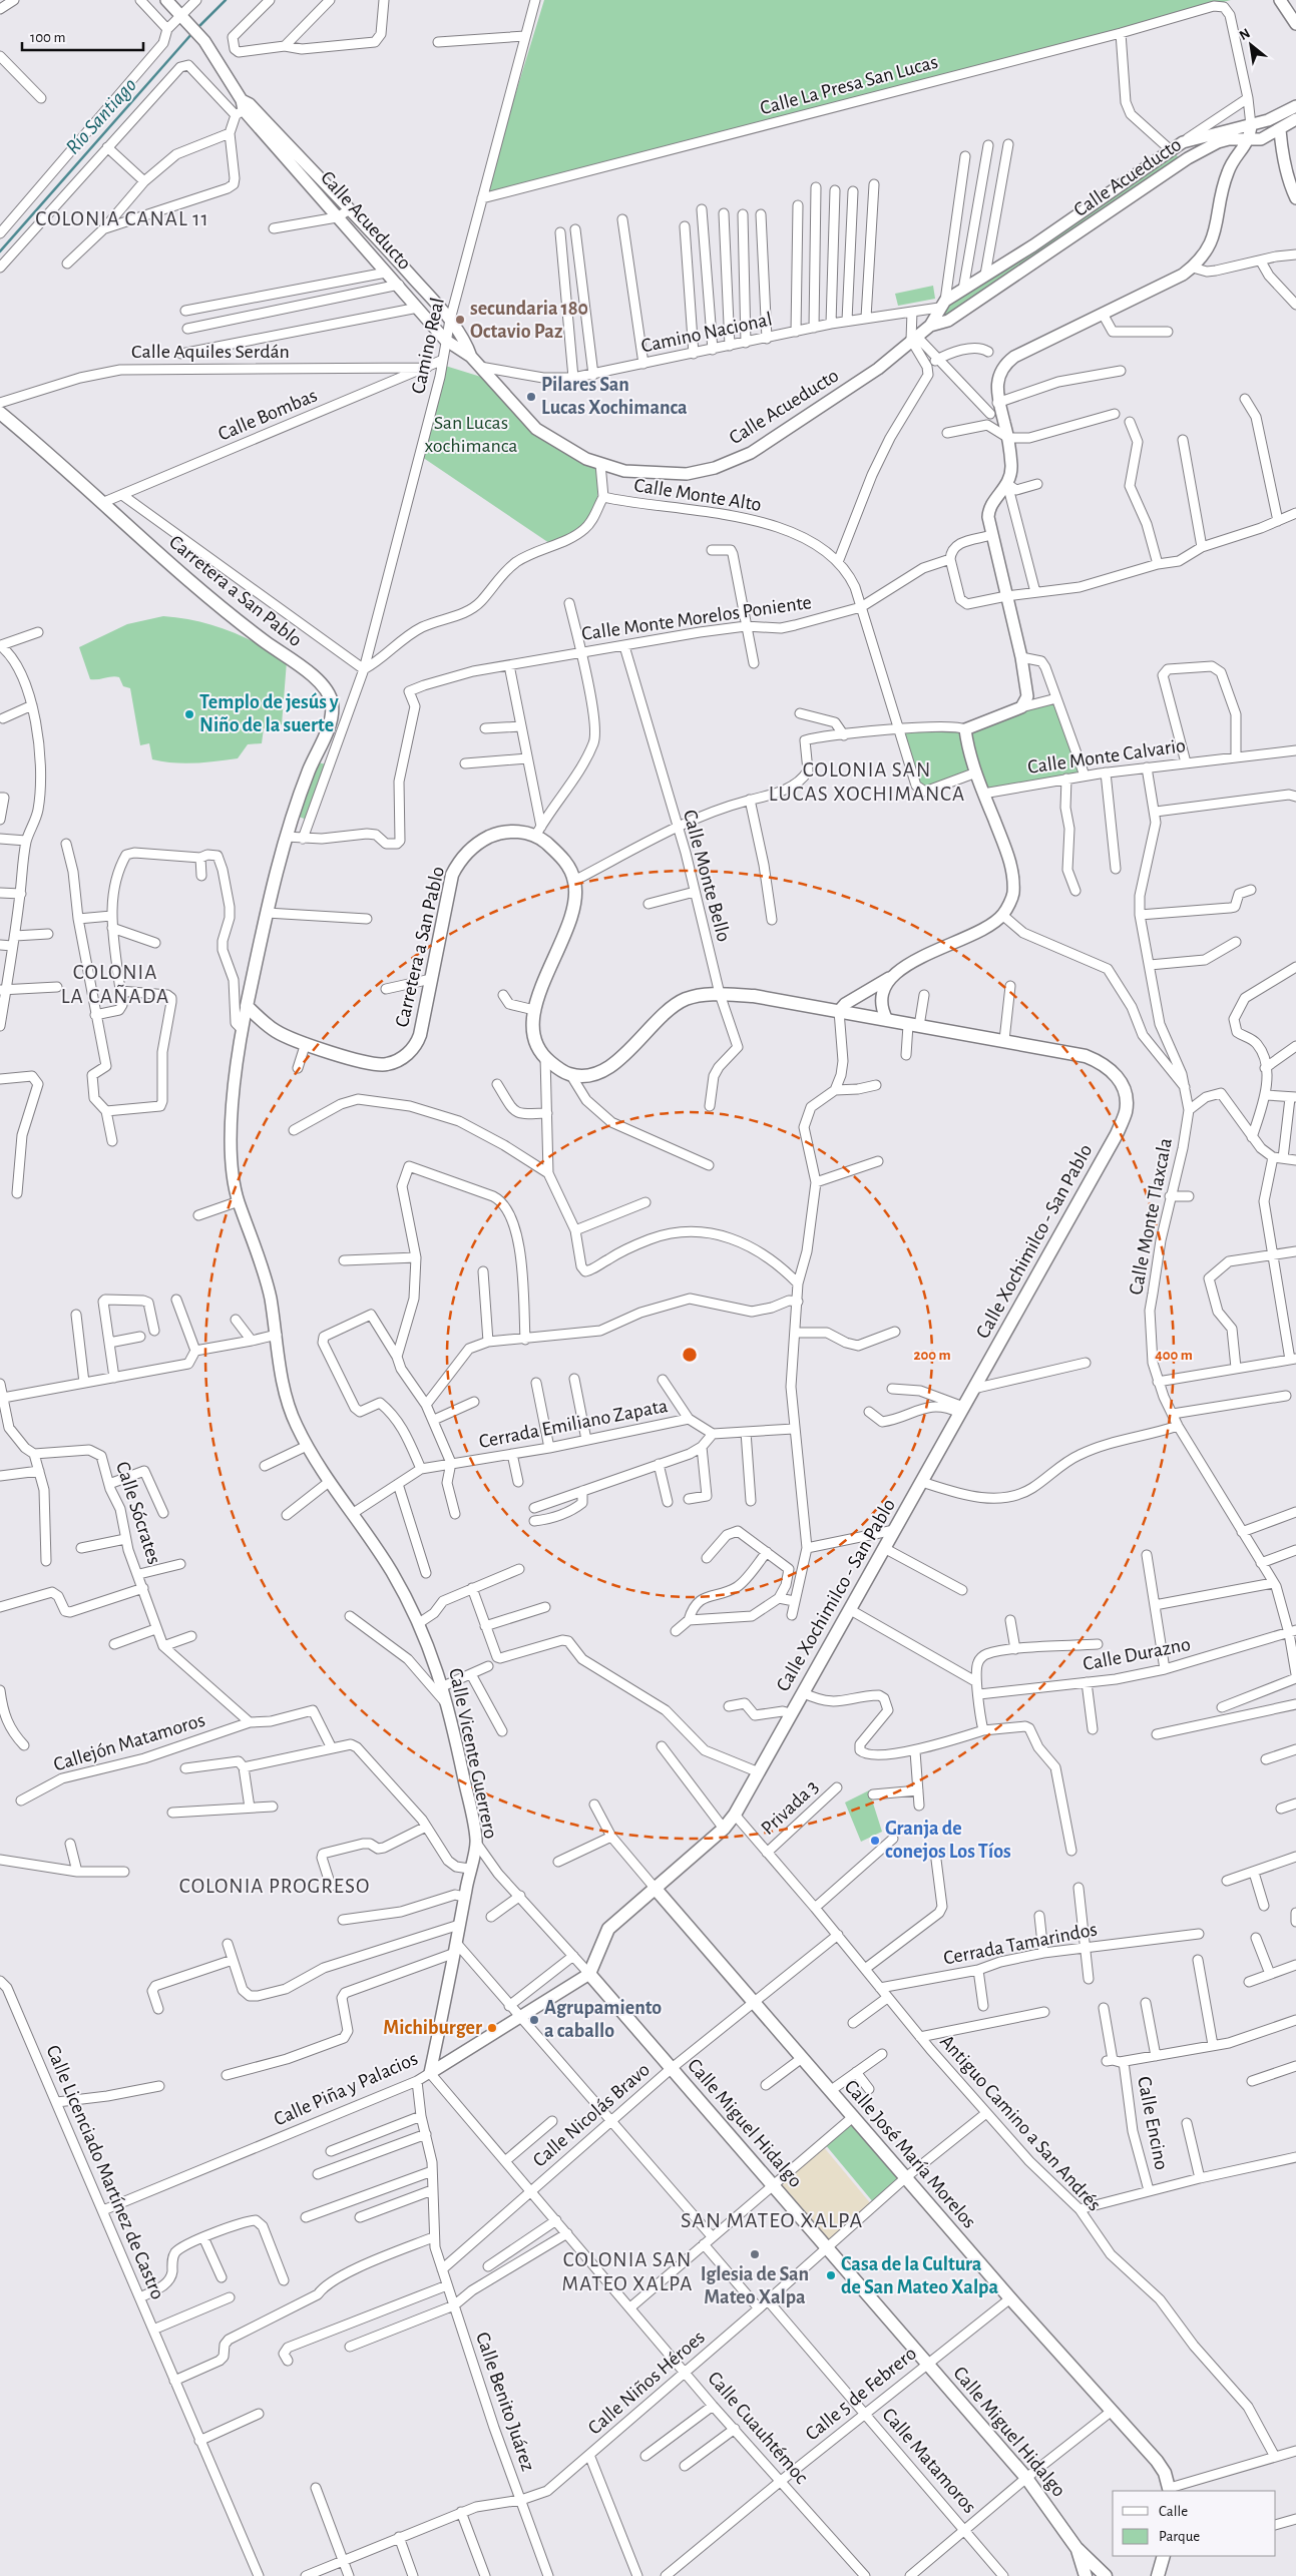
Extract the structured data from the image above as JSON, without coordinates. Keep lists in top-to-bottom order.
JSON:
{
  "streets": {
    "main road": [
      "Carretera a San Pablo",
      "Calle Xochimilco - San Pablo",
      "Calle Miguel Hidalgo",
      "Calle José María Morelos"
    ],
    "street": [
      "Calle La Presa San Lucas",
      "Calle Acueducto",
      "Camino Nacional",
      "Camino Real",
      "Calle Aquiles Serdán",
      "Calle Bombas",
      "Calle Monte Alto",
      "Calle Monte Morelos Poniente",
      "Calle Monte Calvario",
      "Calle Monte Bello",
      "Calle Monte Tlaxcala",
      "Cerrada Emiliano Zapata",
      "Calle Sócrates",
      "Calle Durazno",
      "Callejón Matamoros",
      "Calle Vicente Guerrero",
      "Privada 3",
      "Cerrada Tamarindos",
      "Calle Piña y Palacios",
      "Calle Nicolás Bravo",
      "Antiguo Camino a San Andrés",
      "Calle Encino",
      "Calle Licenciado Martínez de Castro",
      "Calle Niños Héroes",
      "Calle 5 de Febrero",
      "Calle Benito Juárez",
      "Calle Cuauhtémoc",
      "Calle Matamoros"
    ]
  },
  "crossings": [
    ["Calle La Presa San Lucas", "Calle Acueducto"],
    ["Calle La Presa San Lucas", "Camino Real"],
    ["Calle Acueducto", "Camino Nacional"],
    ["Calle Acueducto", "Camino Real"],
    ["Calle Acueducto", "Calle Monte Alto"],
    ["Camino Real", "Calle Bombas"],
    ["Camino Real", "Calle Monte Alto"],
    ["Camino Real", "Calle Monte Morelos Poniente"],
    ["Calle Aquiles Serdán", "Calle Bombas"],
    ["Calle Bombas", "Carretera a San Pablo"],
    ["Calle Monte Alto", "Calle Monte Morelos Poniente"],
    ["Carretera a San Pablo", "Calle Vicente Guerrero"],
    ["Calle Monte Morelos Poniente", "Calle Monte Bello"],
    ["Calle Monte Calvario", "Calle Monte Tlaxcala"],
    ["Calle Monte Tlaxcala", "Calle Durazno"],
    ["Calle Xochimilco - San Pablo", "Calle Piña y Palacios"],
    ["Calle Xochimilco - San Pablo", "Calle Miguel Hidalgo"],
    ["Calle Xochimilco - San Pablo", "Antiguo Camino a San Andrés"],
    ["Calle Xochimilco - San Pablo", "Calle José María Morelos"],
    ["Calle Vicente Guerrero", "Calle Piña y Palacios"],
    ["Calle Vicente Guerrero", "Calle Miguel Hidalgo"],
    ["Calle Vicente Guerrero", "Calle Cuauhtémoc"],
    ["Privada 3", "Antiguo Camino a San Andrés"],
    ["Cerrada Tamarindos", "Antiguo Camino a San Andrés"],
    ["Calle Piña y Palacios", "Calle Miguel Hidalgo"],
    ["Calle Piña y Palacios", "Calle Licenciado Martínez de Castro"],
    ["Calle Piña y Palacios", "Calle Benito Juárez"],
    ["Calle Piña y Palacios", "Calle Cuauhtémoc"],
    ["Calle Nicolás Bravo", "Calle Miguel Hidalgo"],
    ["Calle Nicolás Bravo", "Antiguo Camino a San Andrés"],
    ["Calle Nicolás Bravo", "Calle José María Morelos"],
    ["Calle Nicolás Bravo", "Calle Benito Juárez"],
    ["Calle Nicolás Bravo", "Calle Cuauhtémoc"],
    ["Calle Miguel Hidalgo", "Calle Niños Héroes"],
    ["Calle Miguel Hidalgo", "Calle 5 de Febrero"],
    ["Antiguo Camino a San Andrés", "Calle Niños Héroes"],
    ["Calle José María Morelos", "Calle Niños Héroes"],
    ["Calle José María Morelos", "Calle 5 de Febrero"],
    ["Calle Niños Héroes", "Calle Benito Juárez"],
    ["Calle Niños Héroes", "Calle Cuauhtémoc"],
    ["Calle Niños Héroes", "Calle Matamoros"],
    ["Calle 5 de Febrero", "Calle Cuauhtémoc"],
    ["Calle 5 de Febrero", "Calle Matamoros"]
  ],
  "districts": [
    "COLONIA CANAL 11",
    "COLONIA SAN LUCAS XOCHIMANCA",
    "COLONIA LA CAÑADA",
    "COLONIA PROGRESO",
    "SAN MATEO XALPA",
    "COLONIA SAN MATEO XALPA"
  ],
  "water": ["Río Santiago"],
  "parks": ["San Lucas xochimanca"],
  "places": [
    "secundaria 180 Octavio Paz",
    "Pilares San Lucas Xochimanca",
    "Templo de jesús y Niño de la suerte",
    "Granja de conejos Los Tíos",
    "Agrupamiento a caballo",
    "Michiburger",
    "Iglesia de San Mateo Xalpa",
    "Casa de la Cultura de San Mateo Xalpa"
  ],
  "legend": ["Calle", "Parque"],
  "scale_bar": "100 m",
  "north": "top left",
  "rings": ["200 m", "400 m"]
}
